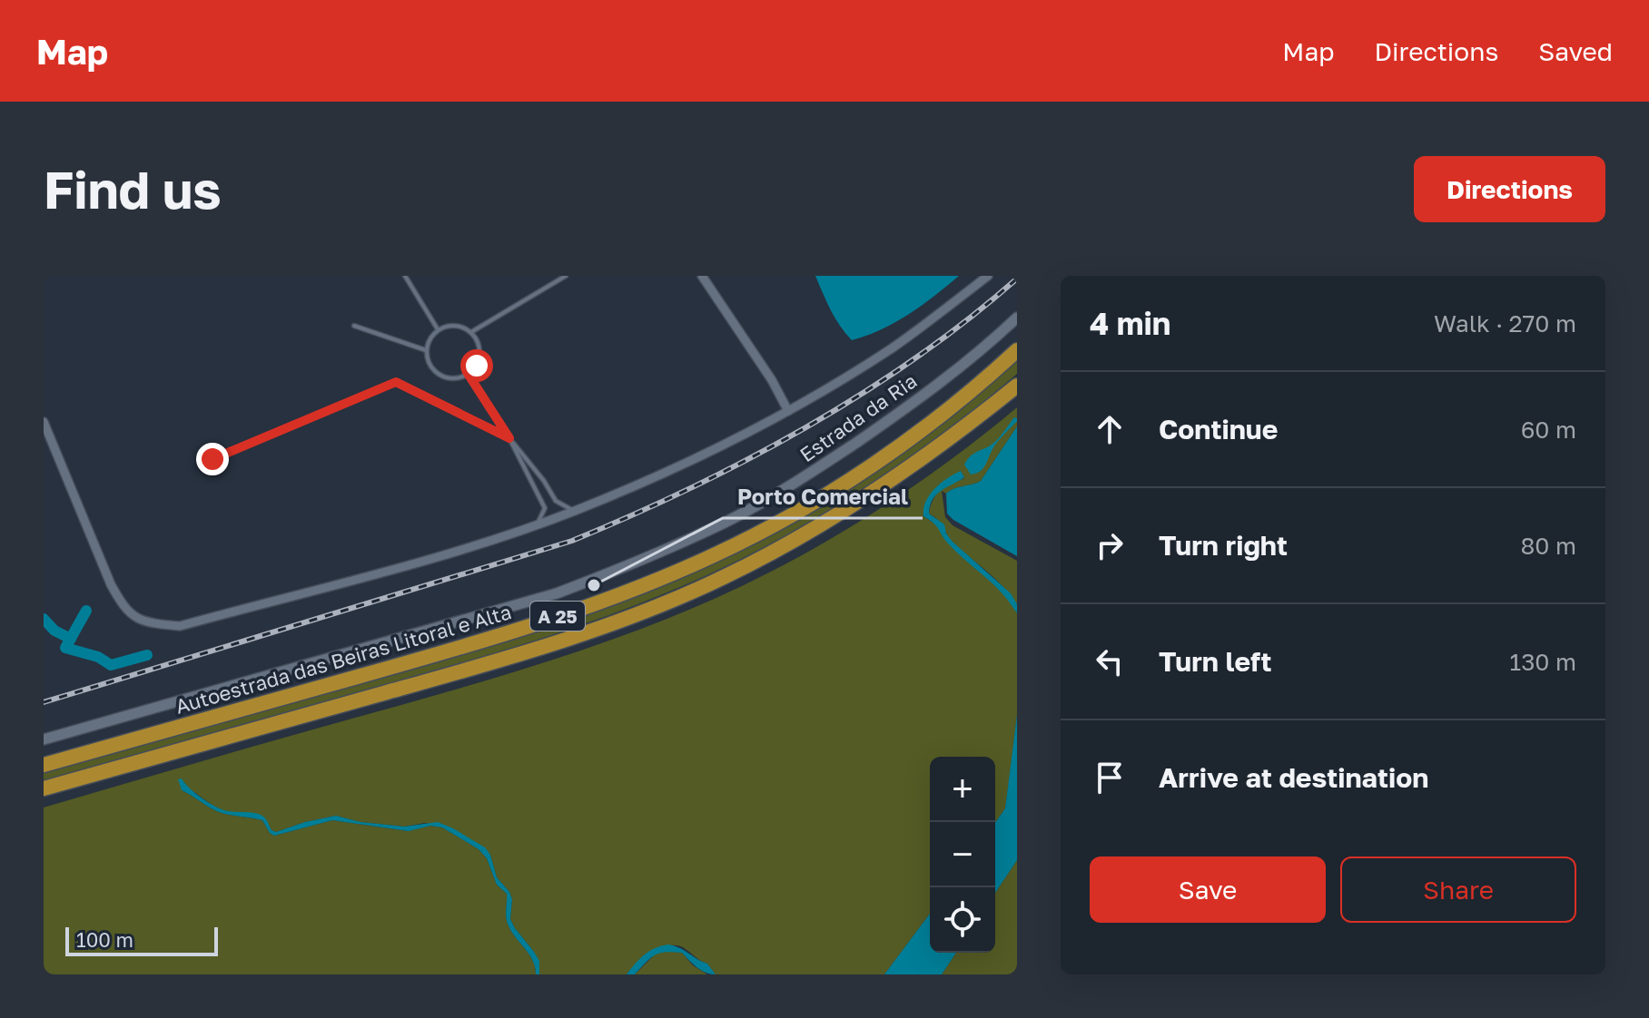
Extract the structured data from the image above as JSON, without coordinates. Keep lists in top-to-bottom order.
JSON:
{
  "streets": {
    "highway": ["A 25", "Autoestrada das Beiras Litoral e Alta"],
    "street": ["Estrada da Ria"]
  },
  "places": ["Porto Comercial"],
  "scale_bar": "100 m",
  "page": {
    "header": "Map",
    "nav": ["Map", "Directions", "Saved"],
    "buttons": [
      "Directions",
      ["Save", "Share"]
    ],
    "title": "Find us",
    "heading": ["4 min", "Walk · 270 m"],
    "list": [
      ["Continue", "60 m"],
      ["Turn right", "80 m"],
      ["Turn left", "130 m"],
      "Arrive at destination"
    ],
    "map_buttons": ["+", "−"],
    "scale": "100 m"
  }
}
